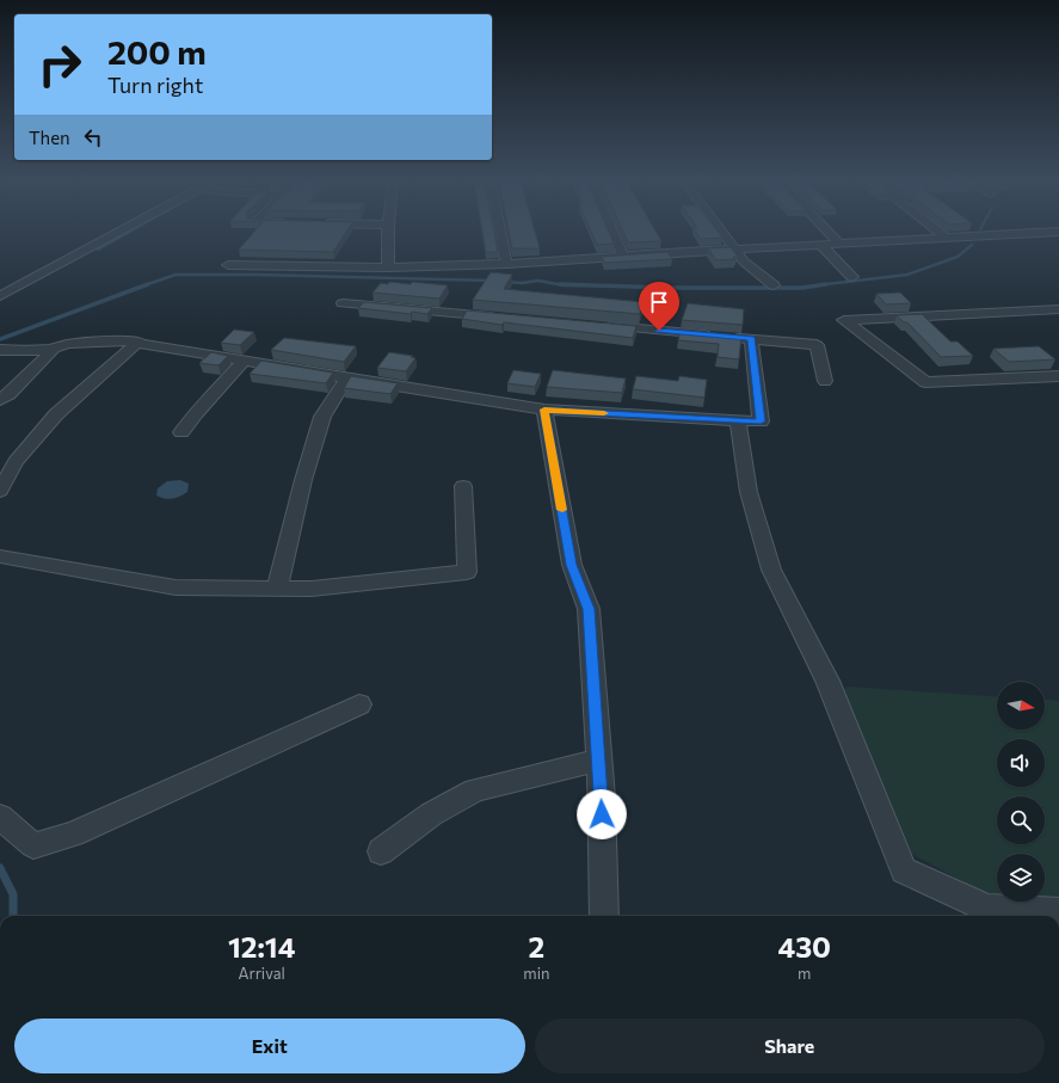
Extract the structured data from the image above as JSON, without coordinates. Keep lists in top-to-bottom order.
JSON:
{
  "north": "right",
  "page": {
    "turn": ["200 m", "Turn right"],
    "then": "Then",
    "eta": [
      "12:14",
      "Arrival",
      "2",
      "min",
      "430",
      "m"
    ],
    "buttons": ["Exit", "Share"]
  }
}
